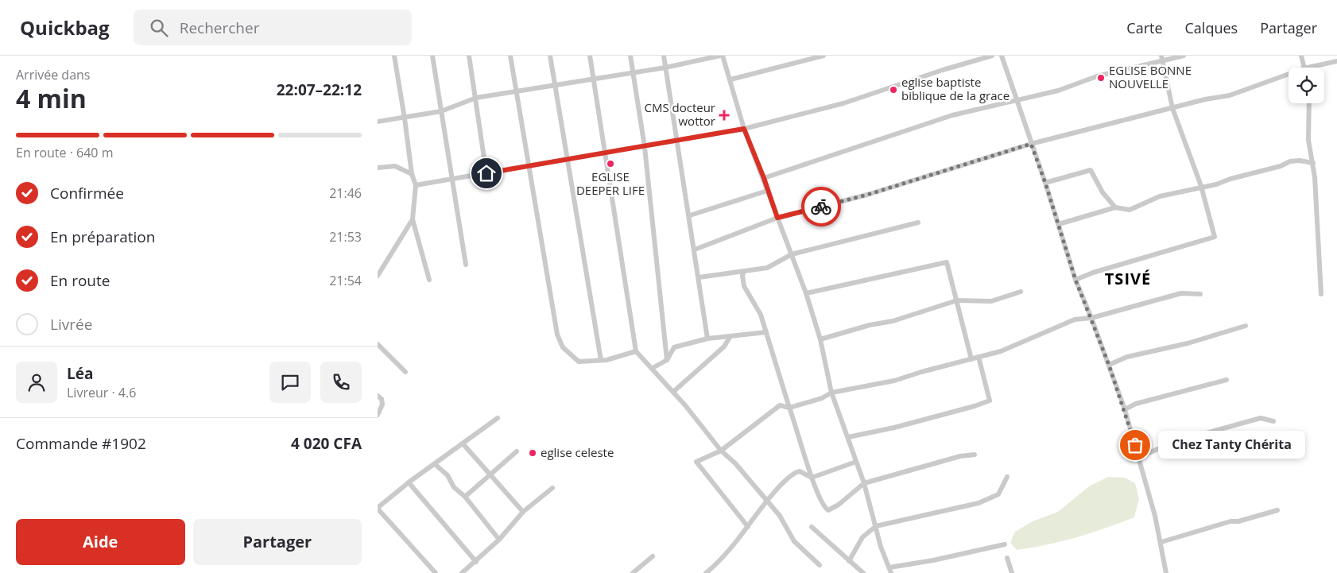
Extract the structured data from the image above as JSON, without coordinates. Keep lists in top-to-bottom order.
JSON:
{
  "districts": ["TSIVÉ"],
  "places": {
    "other": [
      "EGLISE BONNE NOUVELLE",
      "eglise baptiste biblique de la grace",
      "EGLISE DEEPER LIFE",
      "Chez Tanty Chérita",
      "eglise celeste"
    ],
    "health": ["CMS docteur wottor"]
  },
  "page": {
    "header": "Quickbag",
    "search": "Rechercher",
    "nav": ["Carte", "Calques", "Partager"],
    "heading": ["4 min", "Arrivée dans", "22:07–22:12"],
    "panel": [
      "Léa",
      "Livreur · 4.6",
      "Commande #1902",
      "4 020 CFA"
    ],
    "bar": "En route · 640 m",
    "list": [
      ["Confirmée", "21:46"],
      ["En préparation", "21:53"],
      ["En route", "21:54"],
      "Livrée"
    ],
    "bubble": "Chez Tanty Chérita",
    "buttons": ["Aide", "Partager"]
  }
}
